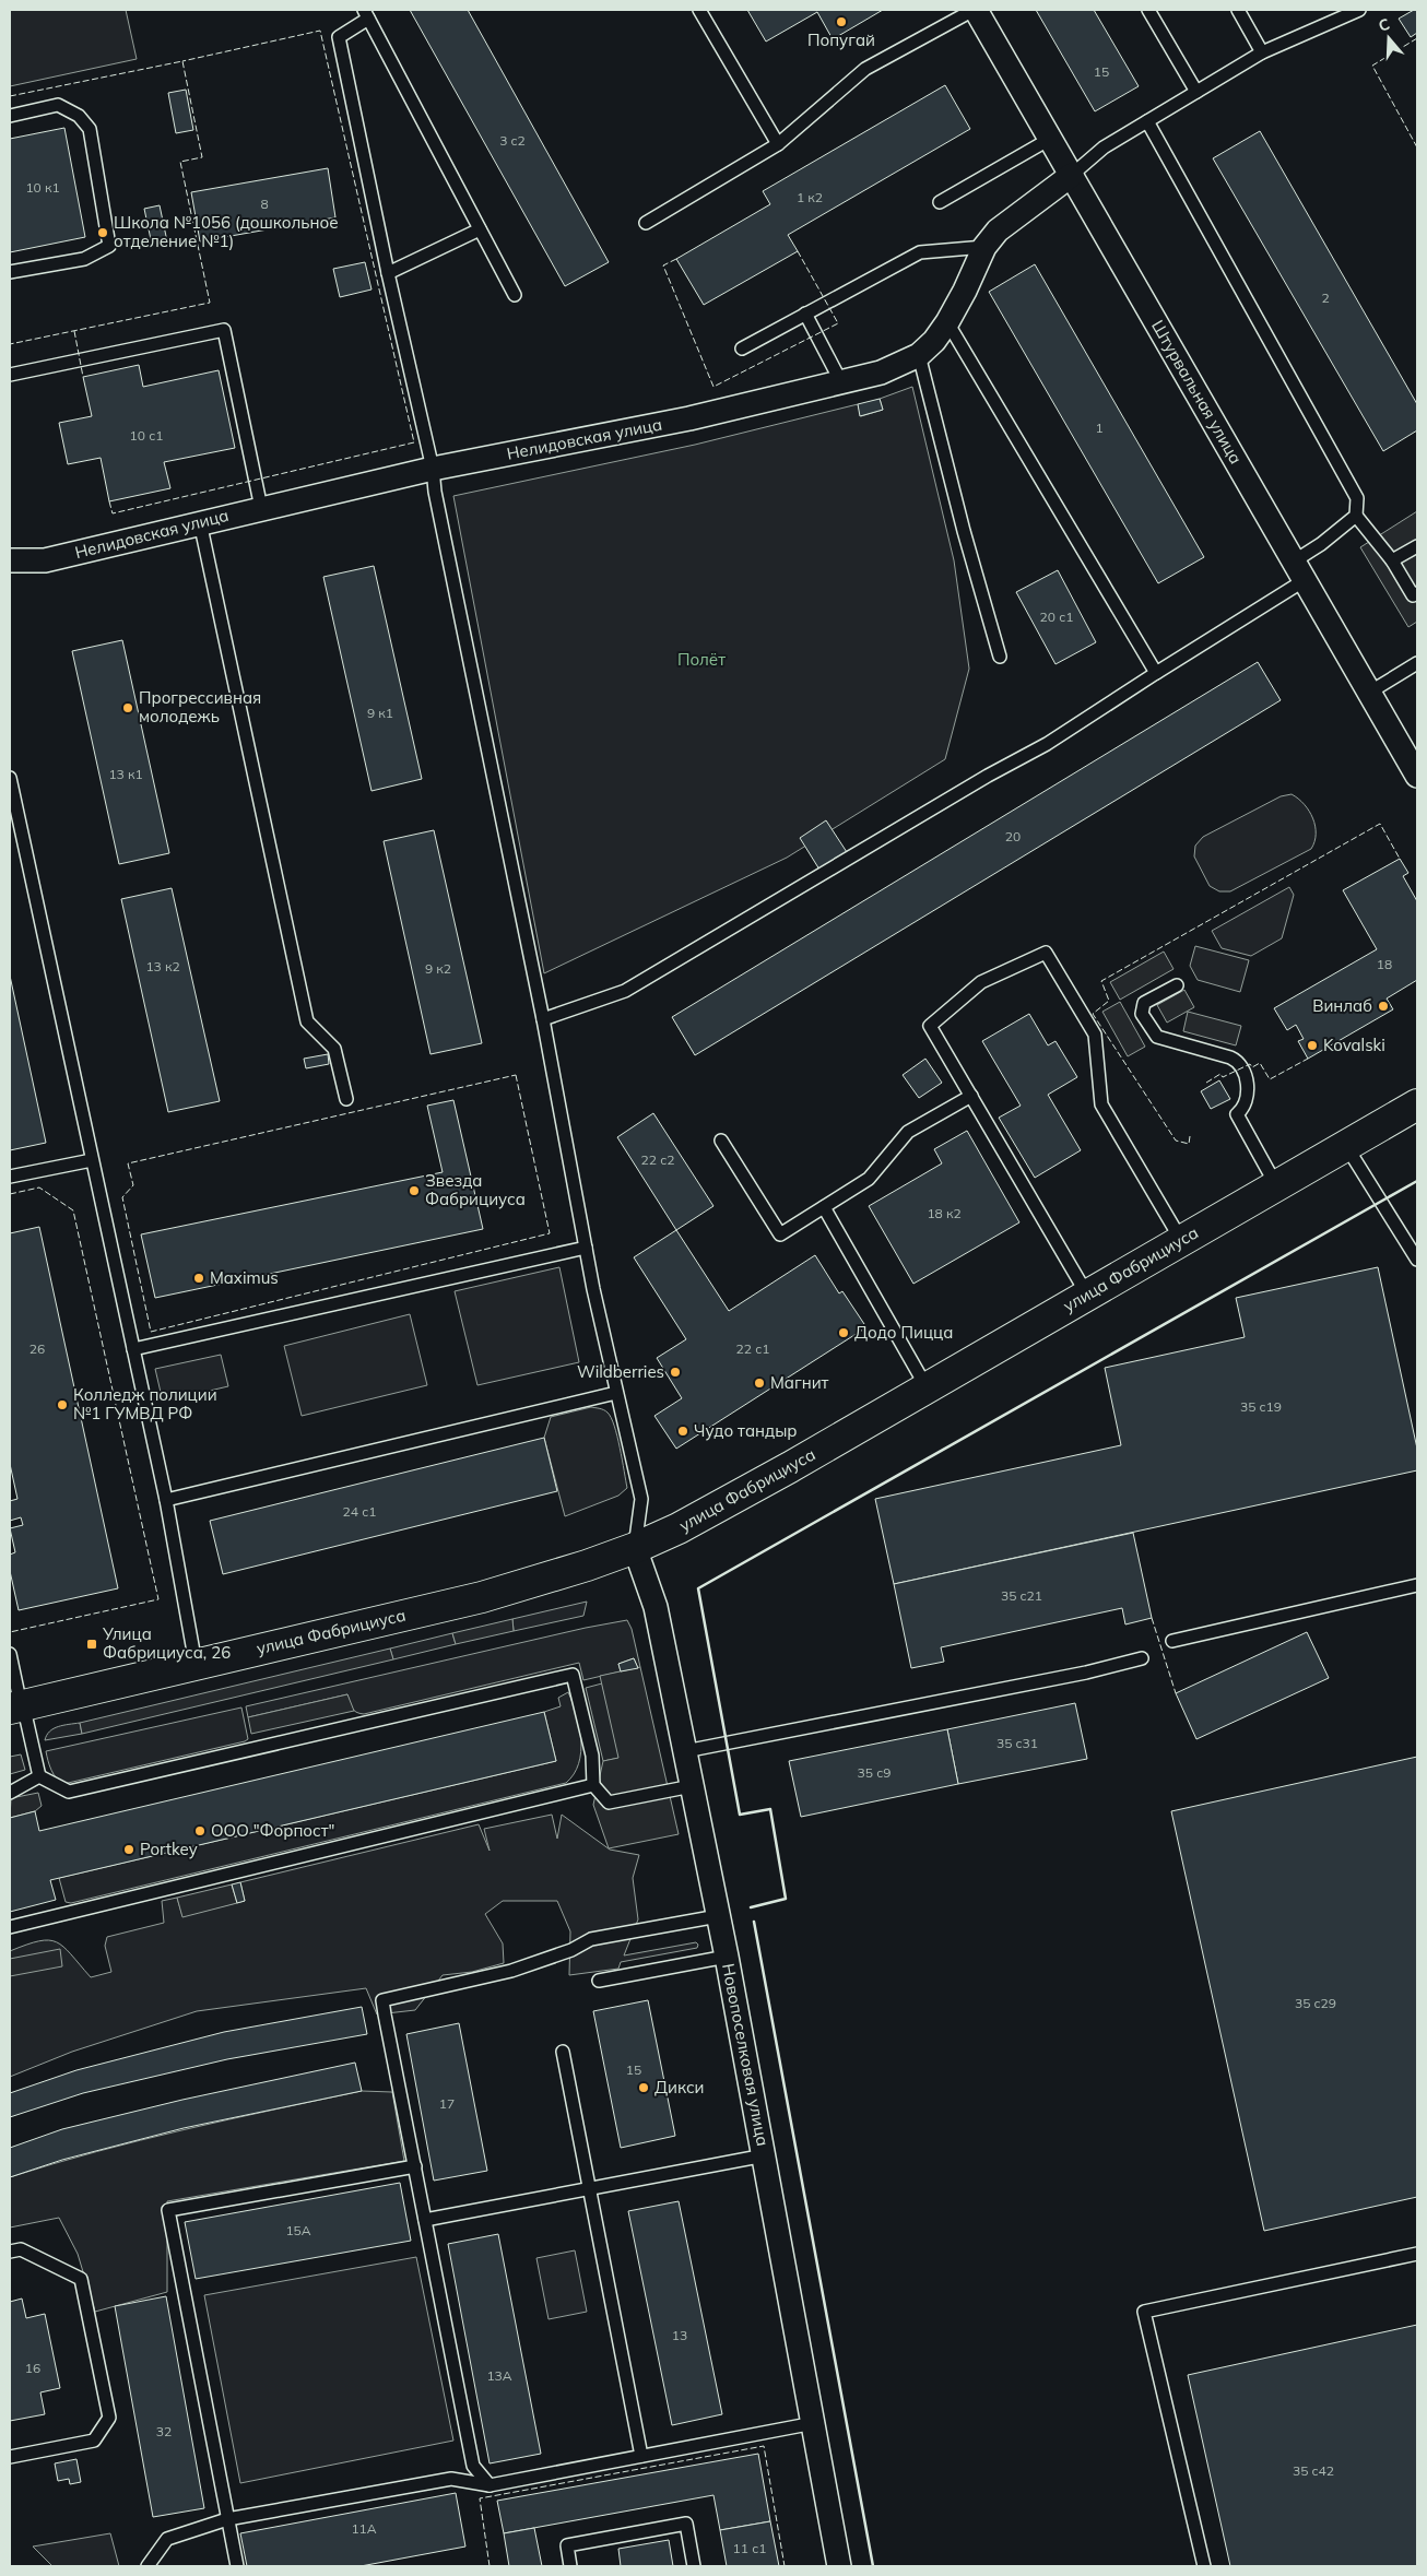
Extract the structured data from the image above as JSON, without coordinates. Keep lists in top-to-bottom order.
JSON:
{
  "streets": {
    "main road": ["улица Фабрициуса"],
    "street": ["Штурвальная улица", "Нелидовская улица", "Новопоселковая улица"]
  },
  "crossings": [
    ["Штурвальная улица", "Нелидовская улица"],
    ["улица Фабрициуса", "Новопоселковая улица"]
  ],
  "parks": ["Полёт"],
  "places": {
    "other": [
      "Попугай",
      "Школа №1056 (дошкольное отделение №1)",
      "Прогрессивная молодежь",
      "Винлаб",
      "Kovalski",
      "Звезда Фабрициуса",
      "Maximus",
      "Додо Пицца",
      "Wildberries",
      "Магнит",
      "Колледж полиции №1 ГУМВД РФ",
      "Чудо тандыр",
      "ООО \"Форпост\"",
      "Portkey",
      "Дикси"
    ],
    "transit": ["Улица Фабрициуса, 26"]
  },
  "house_numbers": [
    "15",
    "3 с2",
    "10 к1",
    "1 к2",
    "8",
    "2",
    "1",
    "10 с1",
    "20 с1",
    "9 к1",
    "13 к1",
    "20",
    "18",
    "13 к2",
    "9 к2",
    "22 с2",
    "18 к2",
    "26",
    "22 с1",
    "35 с19",
    "24 с1",
    "35 с21",
    "35 с31",
    "35 с9",
    "35 с29",
    "15",
    "17",
    "15А",
    "13",
    "16",
    "13А",
    "32",
    "35 с42",
    "11А",
    "11 с1"
  ],
  "north": "top"
}
